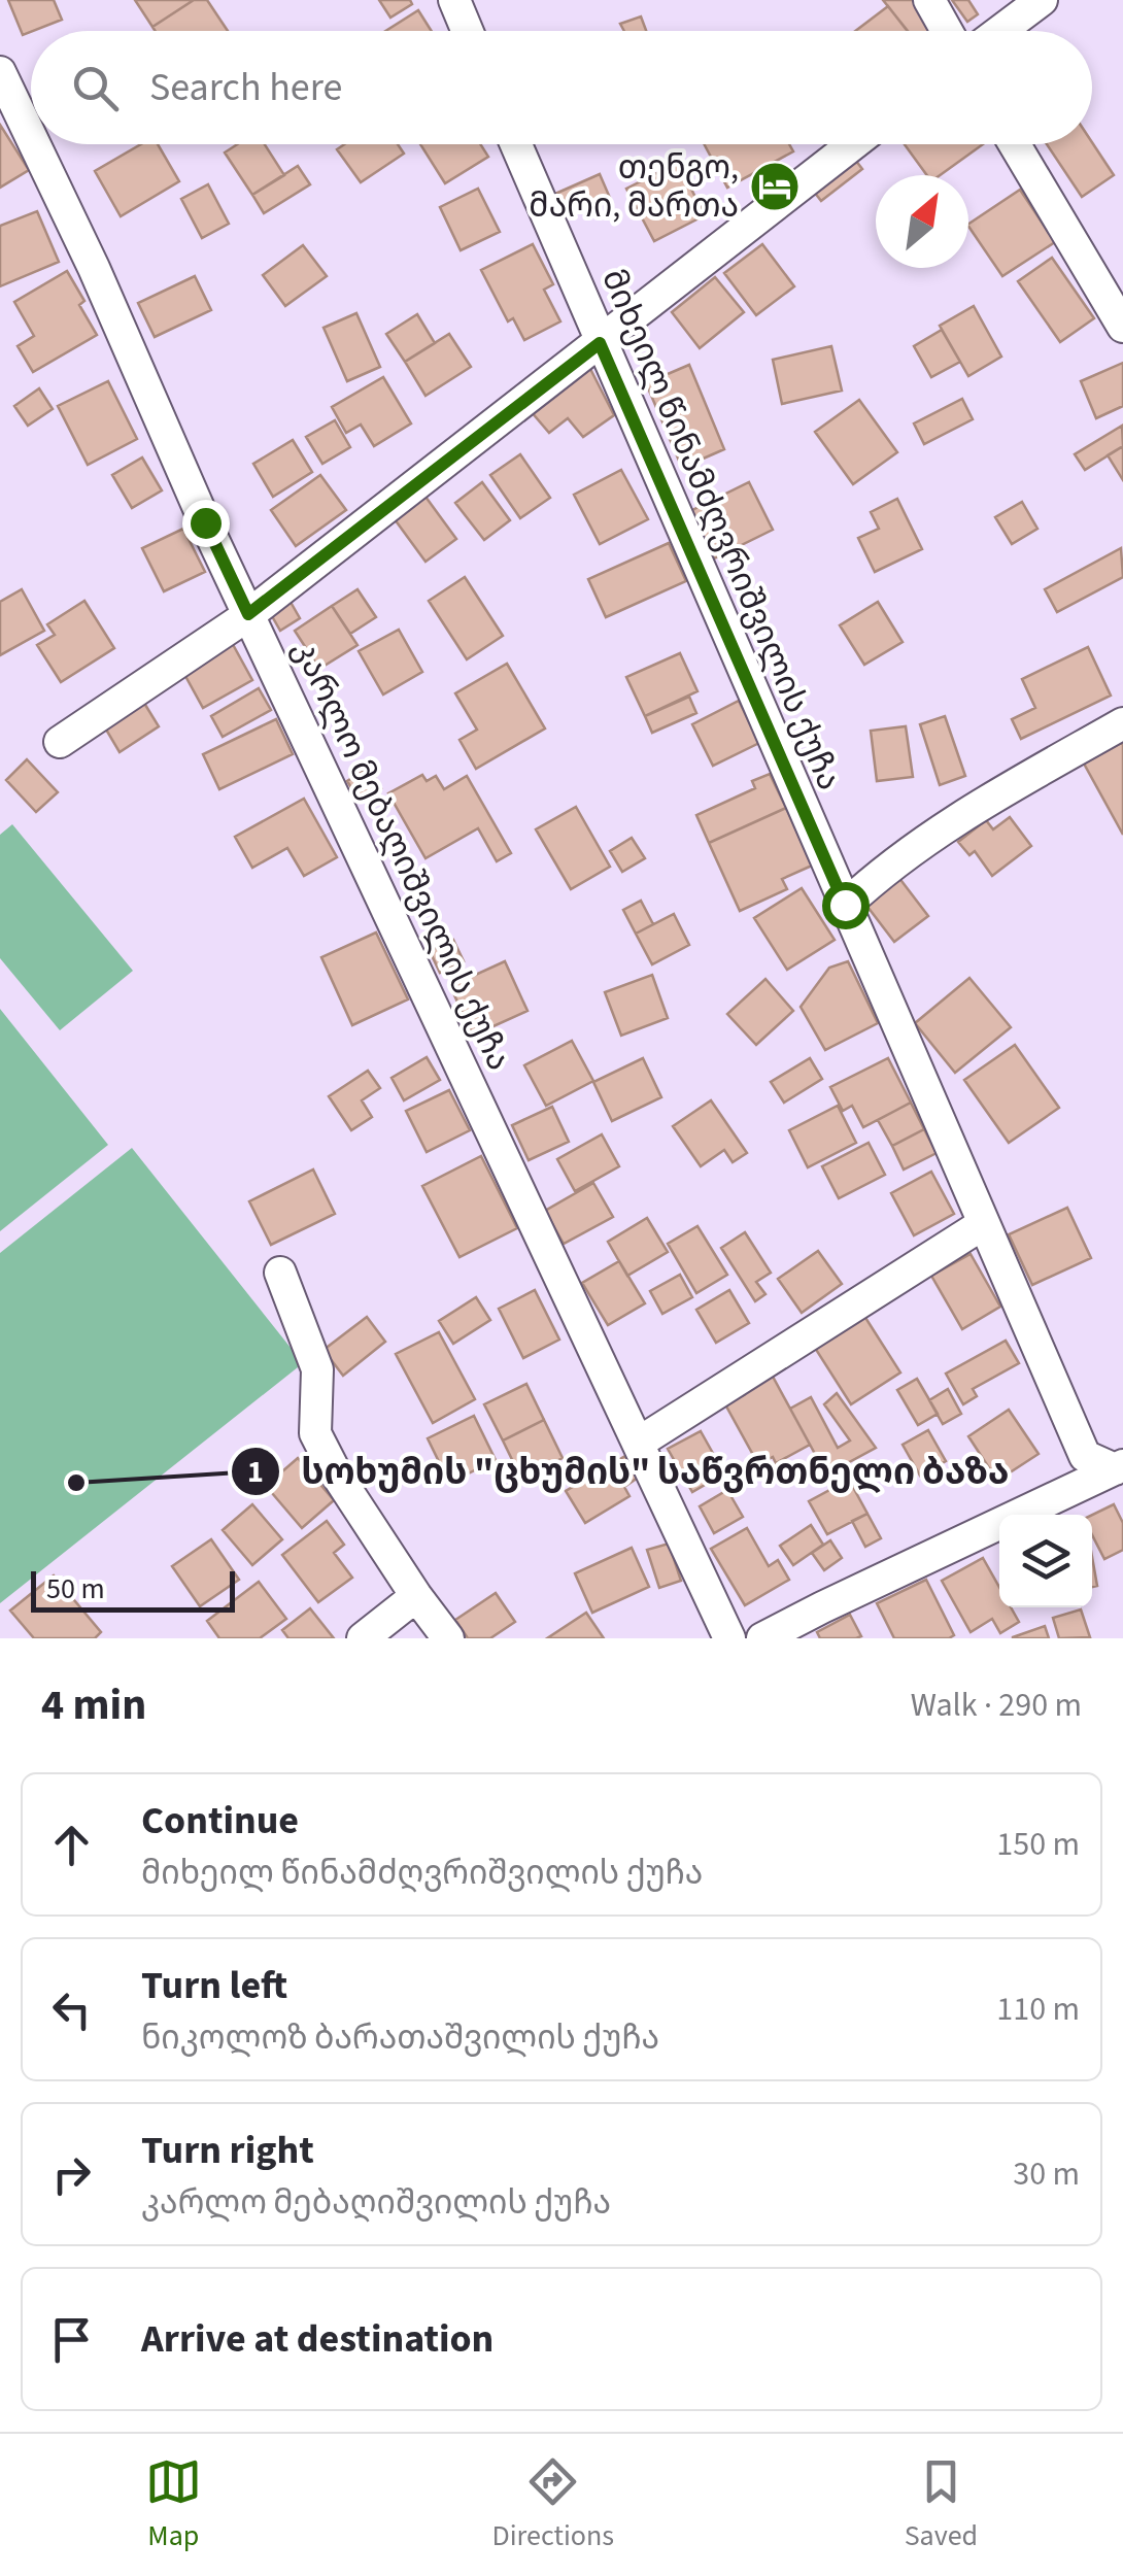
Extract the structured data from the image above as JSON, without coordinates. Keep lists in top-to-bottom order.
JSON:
{
  "streets": {
    "street": ["მიხეილ წინამძღვრიშვილის ქუჩა", "კარლო მებაღიშვილის ქუჩა"]
  },
  "places": {
    "hotel": ["თენგო, მარი, მართა"],
    "other": ["სოხუმის \"ცხუმის\" საწვრთნელი ბაზა"]
  },
  "scale_bar": "50 m",
  "north": "top right",
  "page": {
    "search": "Search here",
    "scale": "50 m",
    "heading": ["4 min", "Walk · 290 m"],
    "list": [
      ["Continue", "მიხეილ წინამძღვრიშვილის ქუჩა", "150 m"],
      ["Turn left", "ნიკოლოზ ბარათაშვილის ქუჩა", "110 m"],
      ["Turn right", "კარლო მებაღიშვილის ქუჩა", "30 m"],
      "Arrive at destination"
    ],
    "nav": ["Map", "Directions", "Saved"]
  }
}
